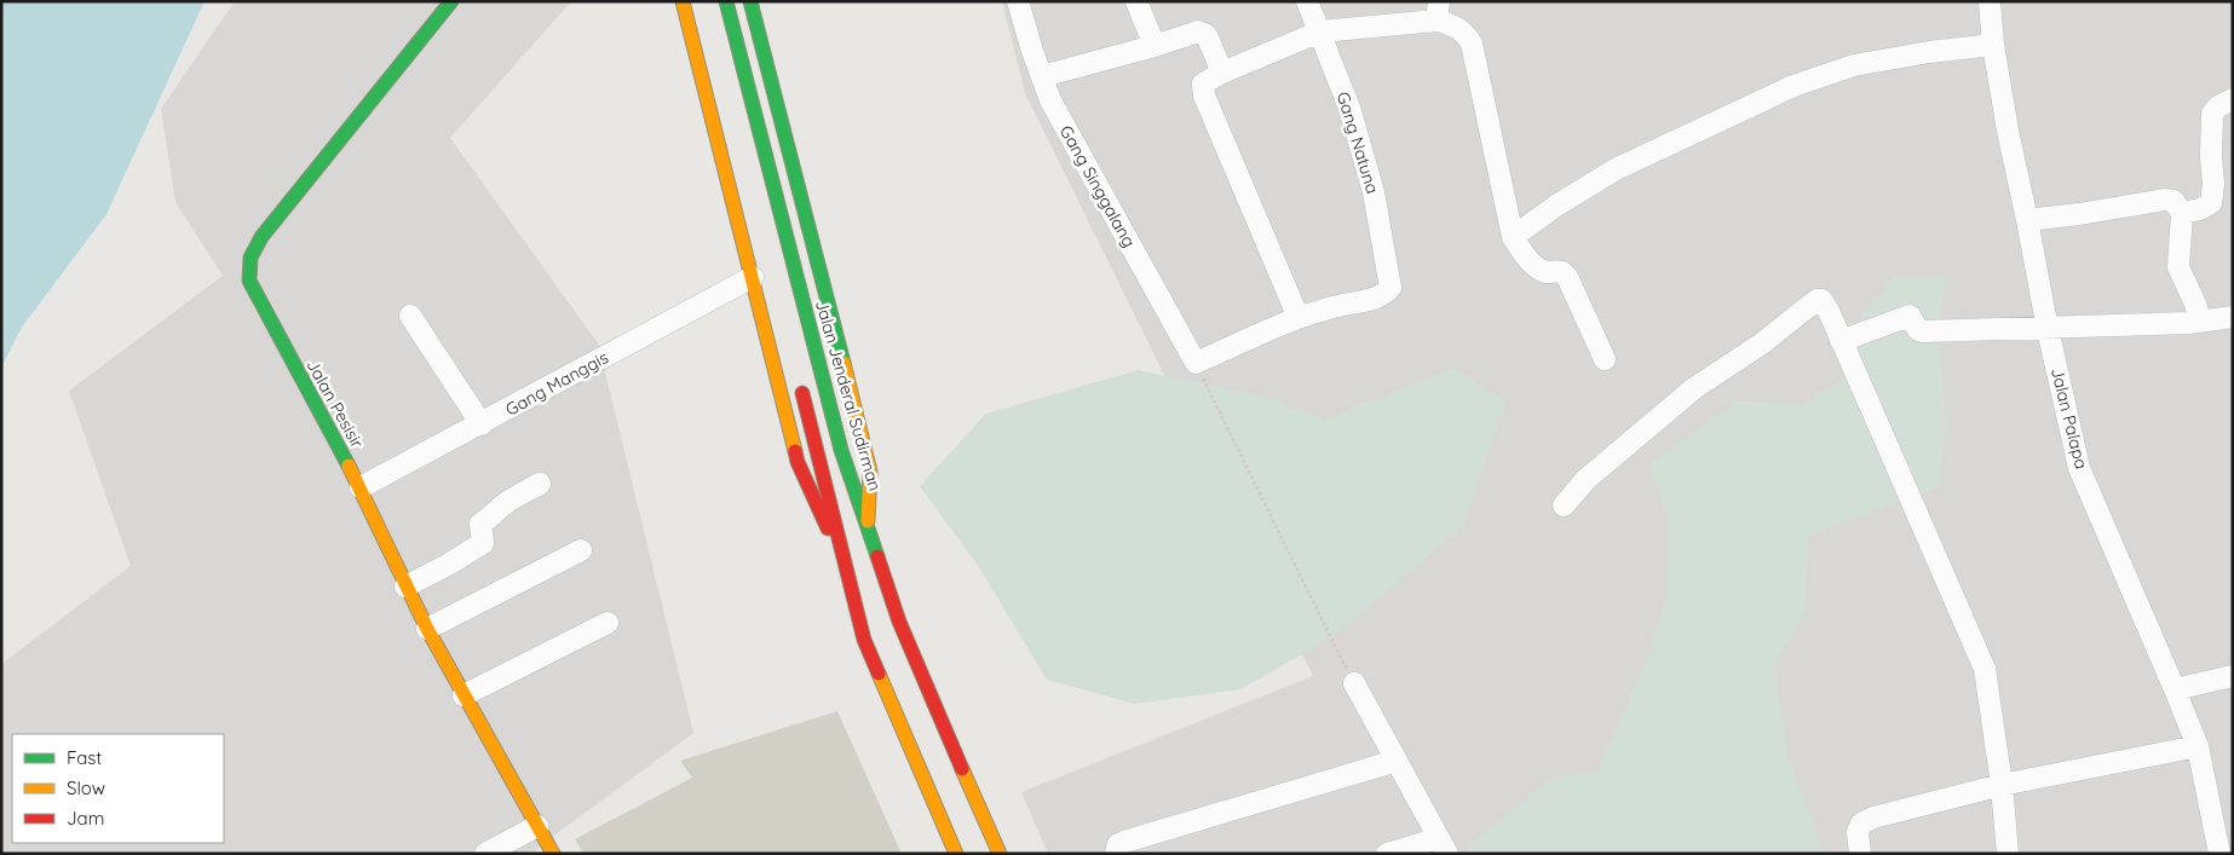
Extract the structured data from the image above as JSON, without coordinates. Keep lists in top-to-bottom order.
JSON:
{
  "streets": {
    "street": [
      "Gang Natuna",
      "Gang Singgalang",
      "Gang Manggis",
      "Jalan Jenderal Sudirman",
      "Jalan Pesisir",
      "Jalan Palapa"
    ]
  },
  "crossings": [
    ["Gang Manggis", "Jalan Pesisir"]
  ],
  "legend": ["Fast", "Slow", "Jam"]
}
